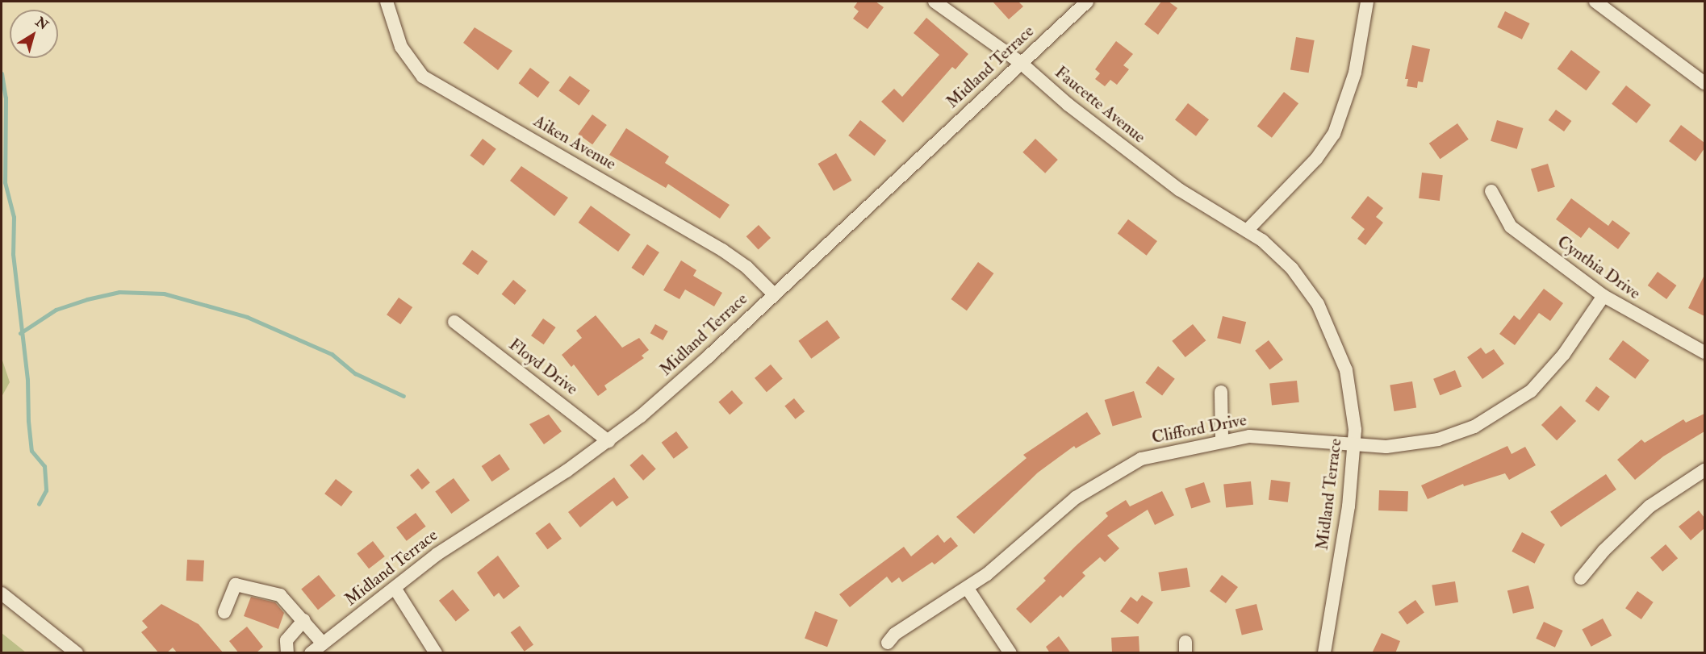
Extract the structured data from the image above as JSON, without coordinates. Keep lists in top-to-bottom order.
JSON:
{
  "streets": {
    "street": [
      "Midland Terrace",
      "Faucette Avenue",
      "Aiken Avenue",
      "Cynthia Drive",
      "Floyd Drive",
      "Clifford Drive"
    ]
  },
  "crossings": [
    ["Midland Terrace", "Faucette Avenue"],
    ["Midland Terrace", "Aiken Avenue"],
    ["Midland Terrace", "Floyd Drive"],
    ["Midland Terrace", "Clifford Drive"],
    ["Cynthia Drive", "Clifford Drive"]
  ],
  "north": "top right"
}
